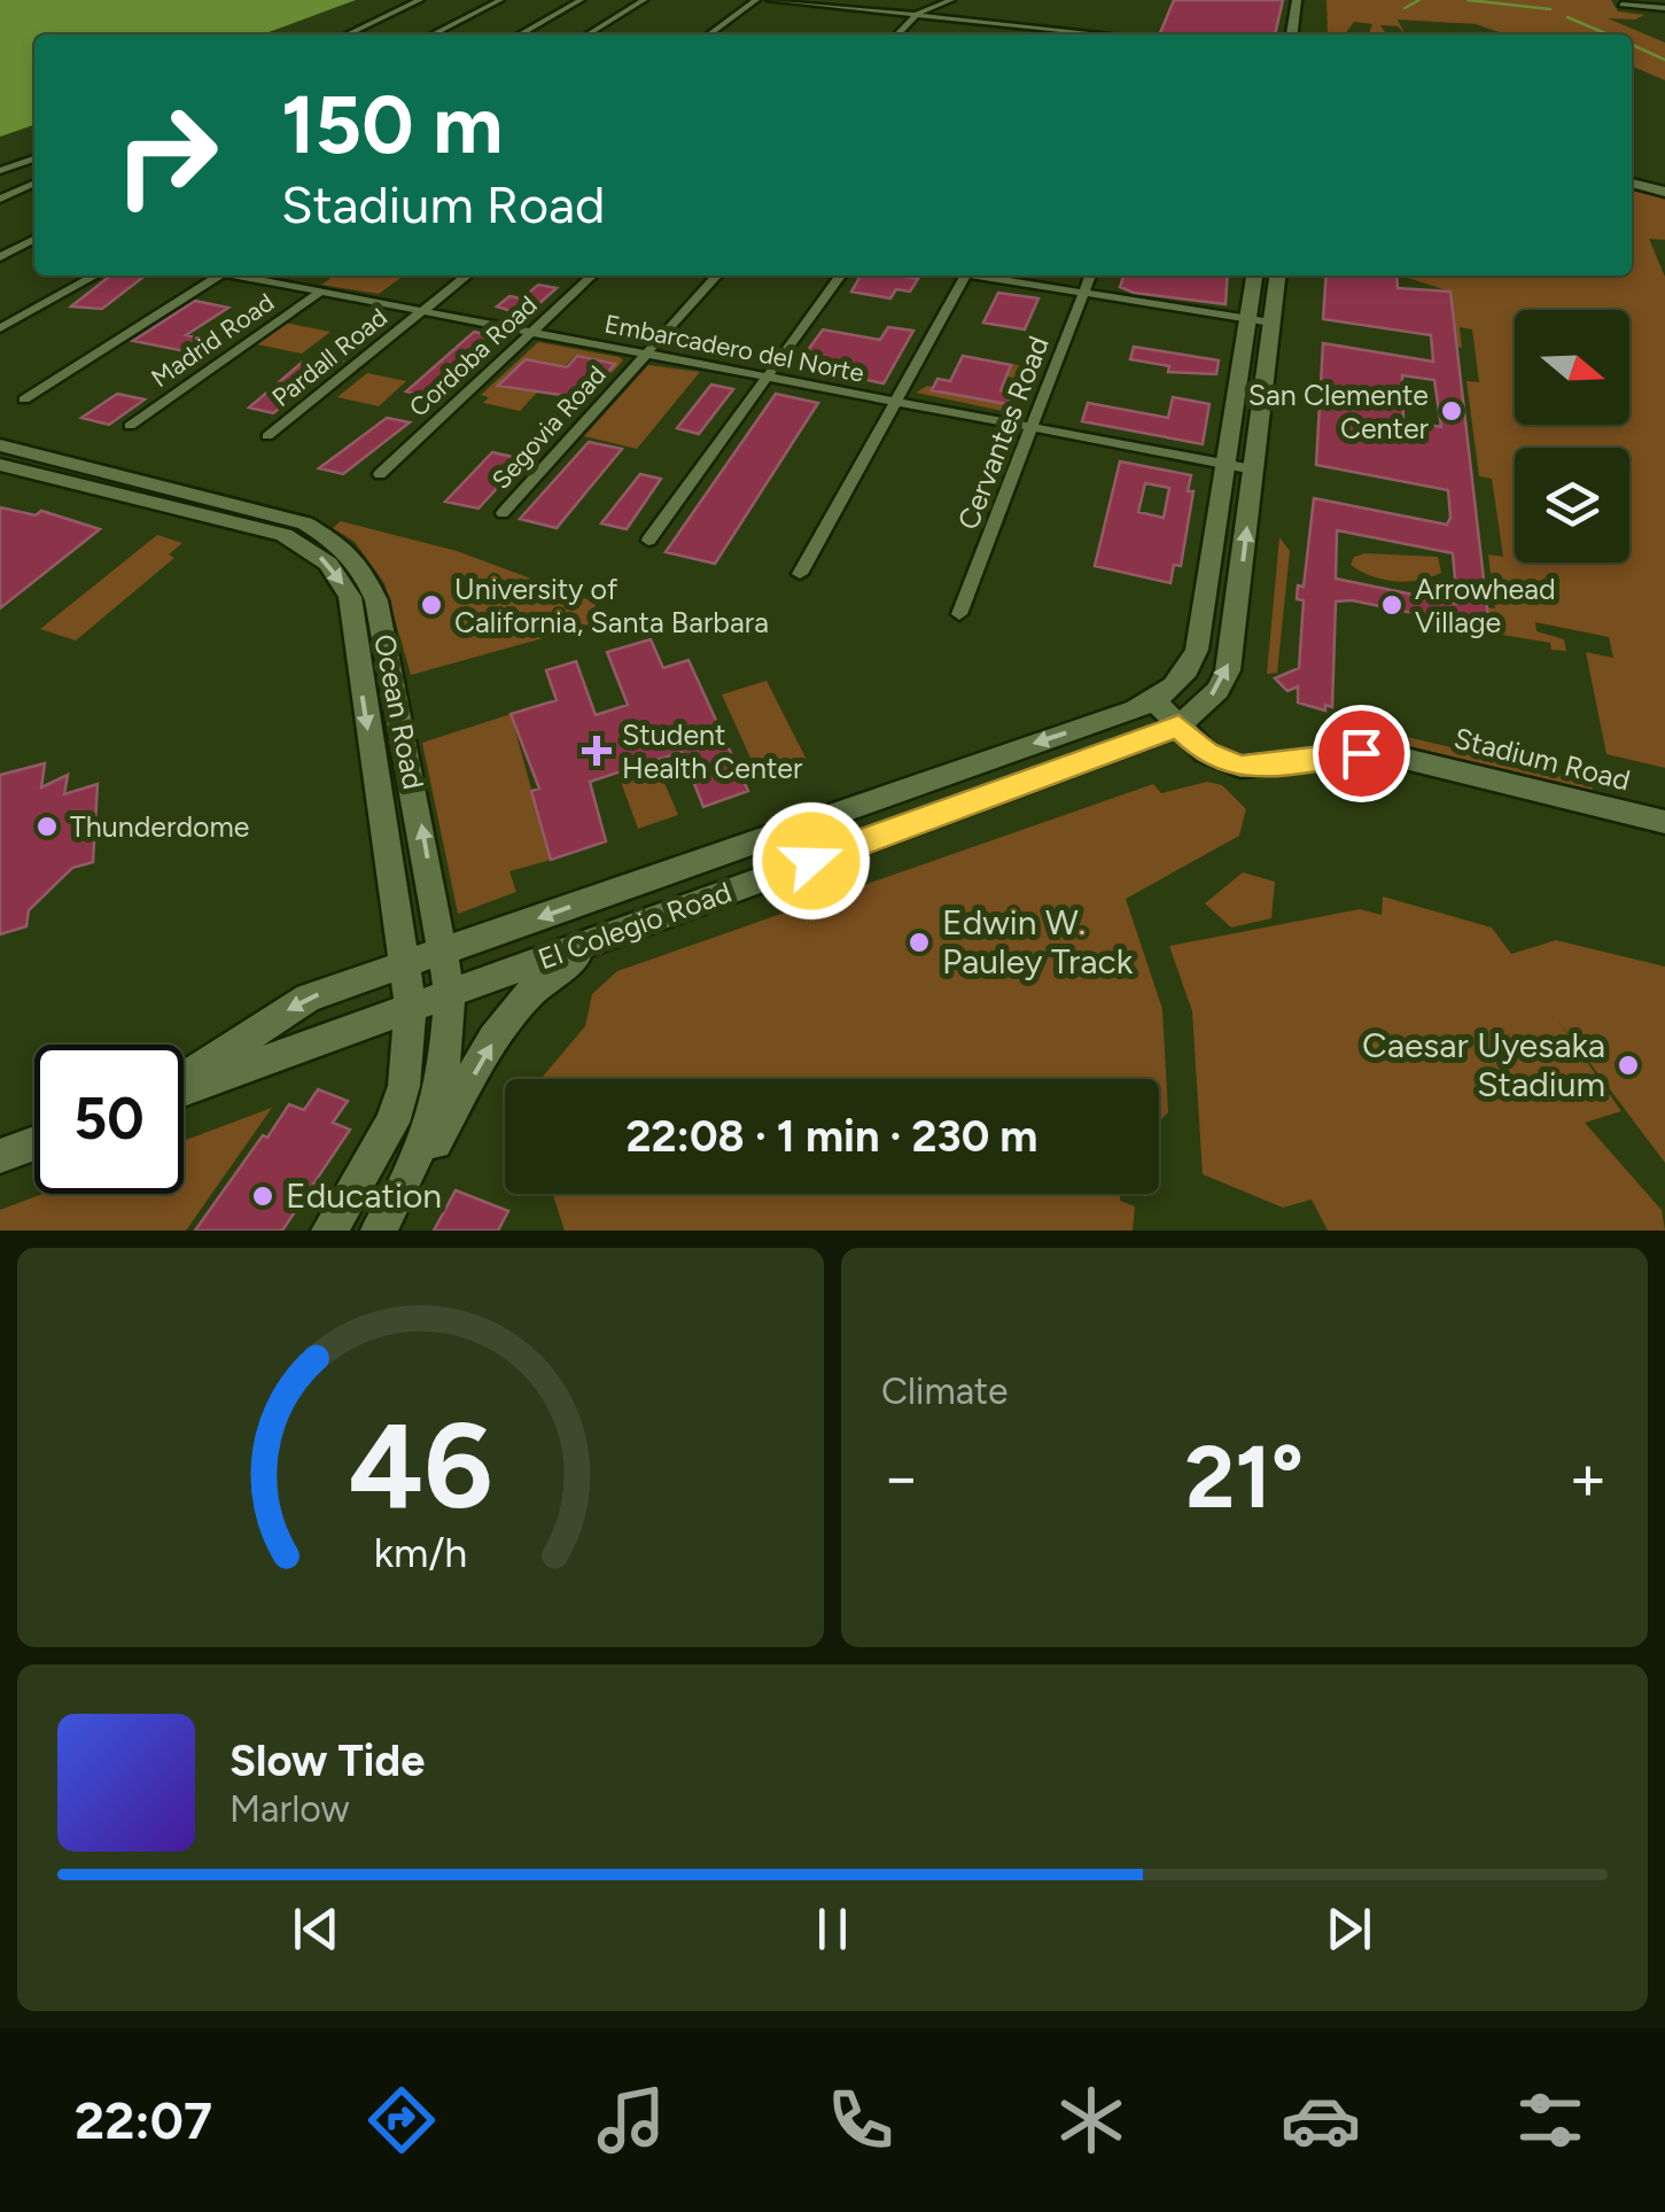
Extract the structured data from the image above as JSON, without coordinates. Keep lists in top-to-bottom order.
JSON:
{
  "streets": {
    "main road": ["Ocean Road", "Stadium Road", "El Colegio Road"],
    "street": [
      "Madrid Road",
      "Embarcadero del Norte",
      "Cordoba Road",
      "Pardall Road",
      "Segovia Road",
      "Cervantes Road"
    ]
  },
  "crossings": [
    ["Madrid Road", "Embarcadero del Norte"],
    ["Embarcadero del Norte", "Cordoba Road"],
    ["Embarcadero del Norte", "Pardall Road"],
    ["Embarcadero del Norte", "Segovia Road"],
    ["Embarcadero del Norte", "Cervantes Road"],
    ["Embarcadero del Norte", "El Colegio Road"],
    ["Ocean Road", "El Colegio Road"],
    ["Stadium Road", "El Colegio Road"]
  ],
  "places": {
    "other": [
      "San Clemente Center",
      "University of California, Santa Barbara",
      "Arrowhead Village",
      "Thunderdome",
      "Edwin W. Pauley Track",
      "Caesar Uyesaka Stadium",
      "Education"
    ],
    "health": ["Student Health Center"]
  },
  "north": "right",
  "page": {
    "turn": ["150 m", "Stadium Road"],
    "limit": "50",
    "trip": "22:08 · 1 min · 230 m",
    "tile": "Climate",
    "heat": ["−", "21°", "+"],
    "song": ["Slow Tide", "Marlow"],
    "tabs": "22:07",
    "gauge": ["46", "km/h"]
  }
}
